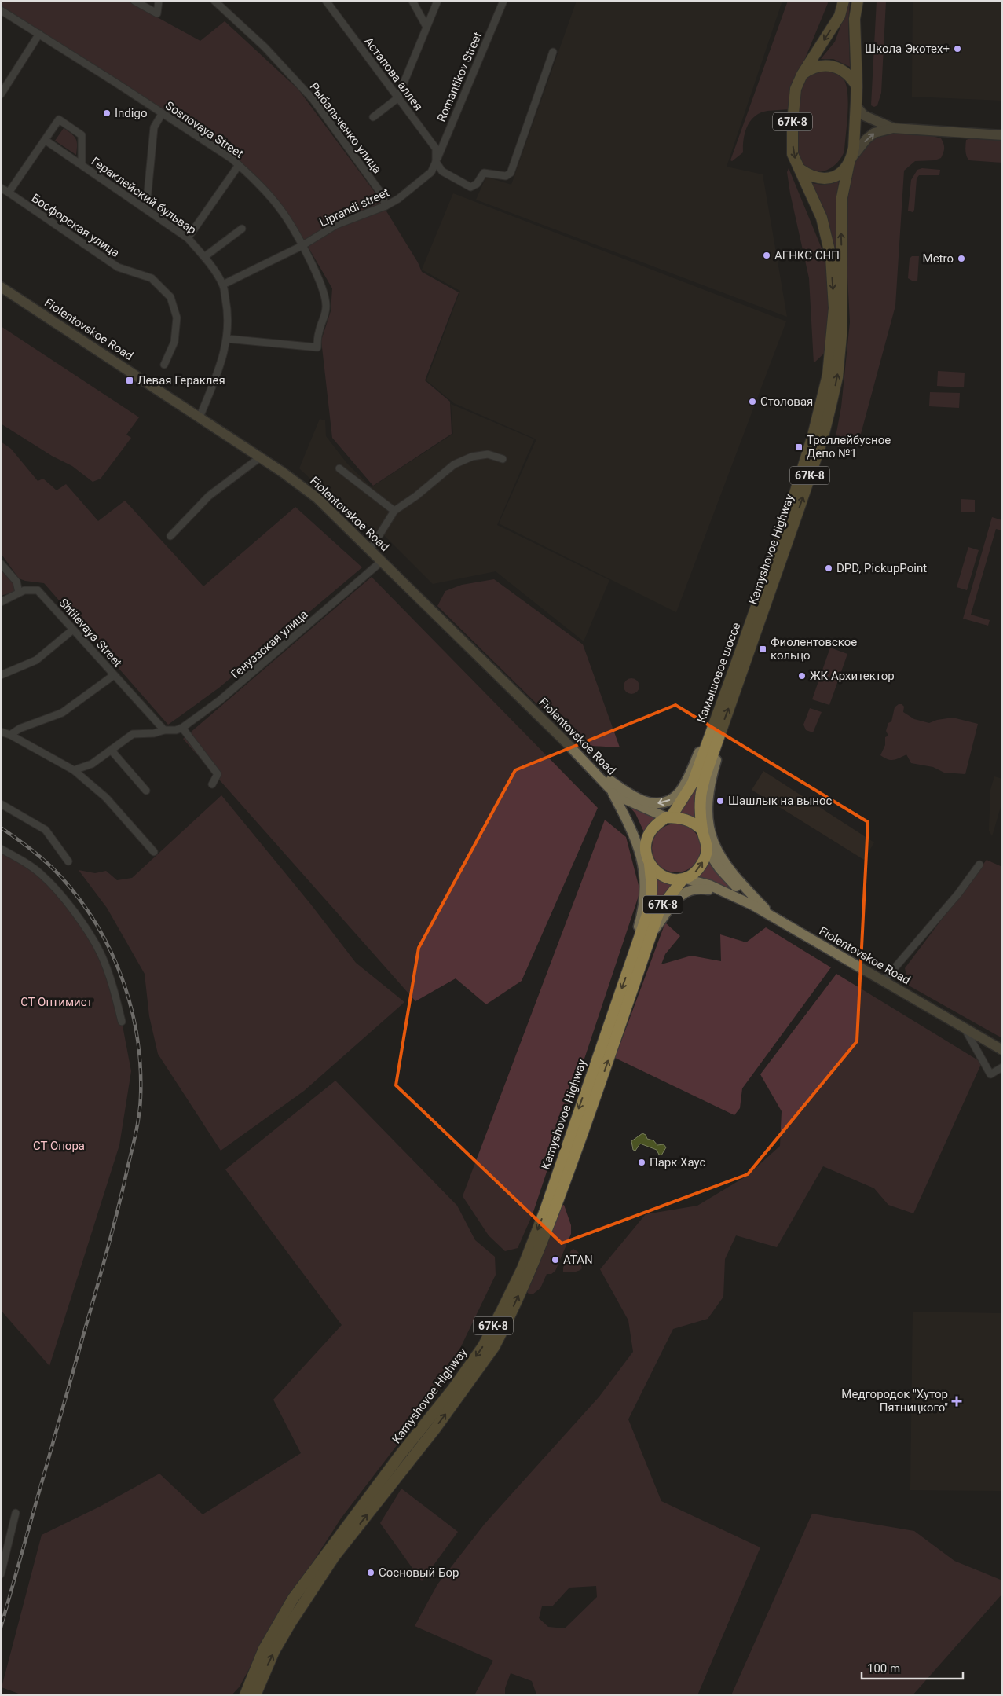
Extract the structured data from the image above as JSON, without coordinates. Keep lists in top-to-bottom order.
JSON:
{
  "streets": {
    "main road": [
      "67К-8",
      "Fiolentovskoe Road",
      "Kamyshovoe Highway",
      "Камышовое шоссе"
    ],
    "street": [
      "Астапова аллея",
      "Romantikov Street",
      "Рыбальченко улица",
      "Sosnovaya Street",
      "Гераклейский бульвар",
      "Liprandi street",
      "Босфорская улица",
      "Shtilevaya Street",
      "Генуэзская улица"
    ]
  },
  "crossings": [
    ["Астапова аллея", "Romantikov Street"],
    ["Астапова аллея", "Liprandi street"],
    ["Romantikov Street", "Liprandi street"],
    ["67К-8", "Fiolentovskoe Road"],
    ["67К-8", "Kamyshovoe Highway"],
    ["67К-8", "Камышовое шоссе"],
    ["Рыбальченко улица", "Liprandi street"],
    ["Sosnovaya Street", "Гераклейский бульвар"],
    ["Sosnovaya Street", "Liprandi street"],
    ["Гераклейский бульвар", "Liprandi street"],
    ["Гераклейский бульвар", "Fiolentovskoe Road"],
    ["Fiolentovskoe Road", "Kamyshovoe Highway"],
    ["Fiolentovskoe Road", "Генуэзская улица"],
    ["Fiolentovskoe Road", "Камышовое шоссе"],
    ["Kamyshovoe Highway", "Камышовое шоссе"],
    ["Shtilevaya Street", "Генуэзская улица"]
  ],
  "one_way": ["Камышовое шоссе"],
  "parks": ["СТ Оптимист", "СТ Опора"],
  "places": {
    "other": [
      "Школа Экотех+",
      "Indigo",
      "АГНКС СНП",
      "Metro",
      "Столовая",
      "DPD, PickupPoint",
      "ЖК Архитектор",
      "Шашлык на вынос",
      "Парк Хаус",
      "ATAN",
      "Сосновый Бор"
    ],
    "transit": ["Левая Гераклея", "Троллейбусное Депо №1", "Фиолентовское кольцо"],
    "health": ["Медгородок \"Хутор Пятницкого\""]
  },
  "scale_bar": "100 m"
}
